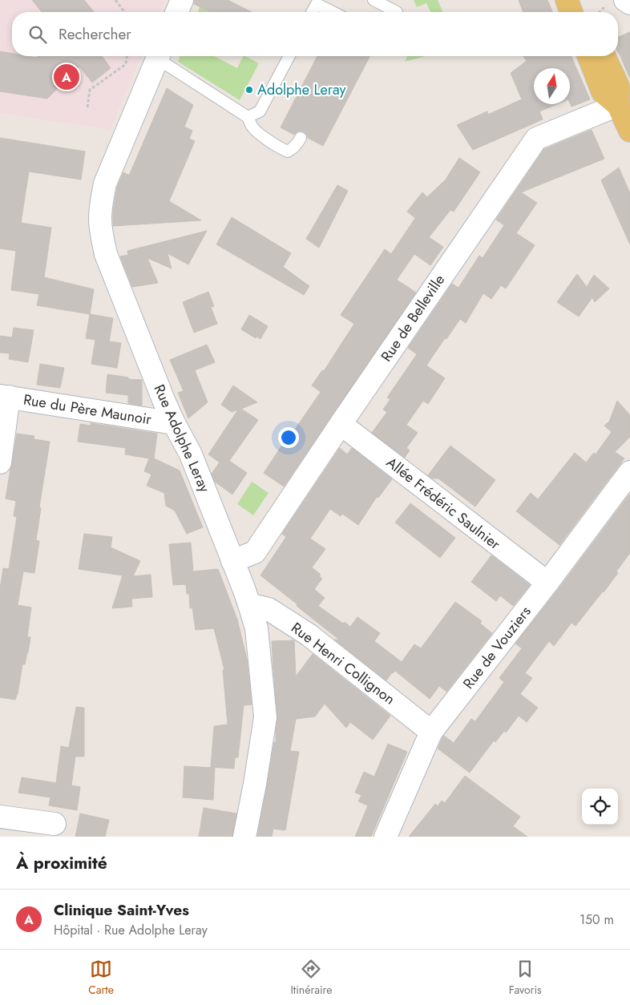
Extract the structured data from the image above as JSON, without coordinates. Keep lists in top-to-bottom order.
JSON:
{
  "streets": {
    "street": [
      "Rue de Belleville",
      "Rue du Père Maunoir",
      "Rue Adolphe Leray",
      "Allée Frédéric Saulnier",
      "Rue de Vouziers",
      "Rue Henri Collignon"
    ]
  },
  "crossings": [
    ["Rue de Belleville", "Rue Adolphe Leray"],
    ["Rue de Belleville", "Allée Frédéric Saulnier"],
    ["Rue du Père Maunoir", "Rue Adolphe Leray"],
    ["Rue Adolphe Leray", "Rue Henri Collignon"],
    ["Allée Frédéric Saulnier", "Rue de Vouziers"],
    ["Rue de Vouziers", "Rue Henri Collignon"]
  ],
  "places": ["Adolphe Leray"],
  "north": "top",
  "page": {
    "search": "Rechercher",
    "pins": "A",
    "heading": "À proximité",
    "list": [
      {
        "mark": "A",
        "name": "Clinique Saint-Yves",
        "note": "Hôpital · Rue Adolphe Leray",
        "value": "150 m"
      }
    ],
    "nav": ["Carte", "Itinéraire", "Favoris"]
  }
}
